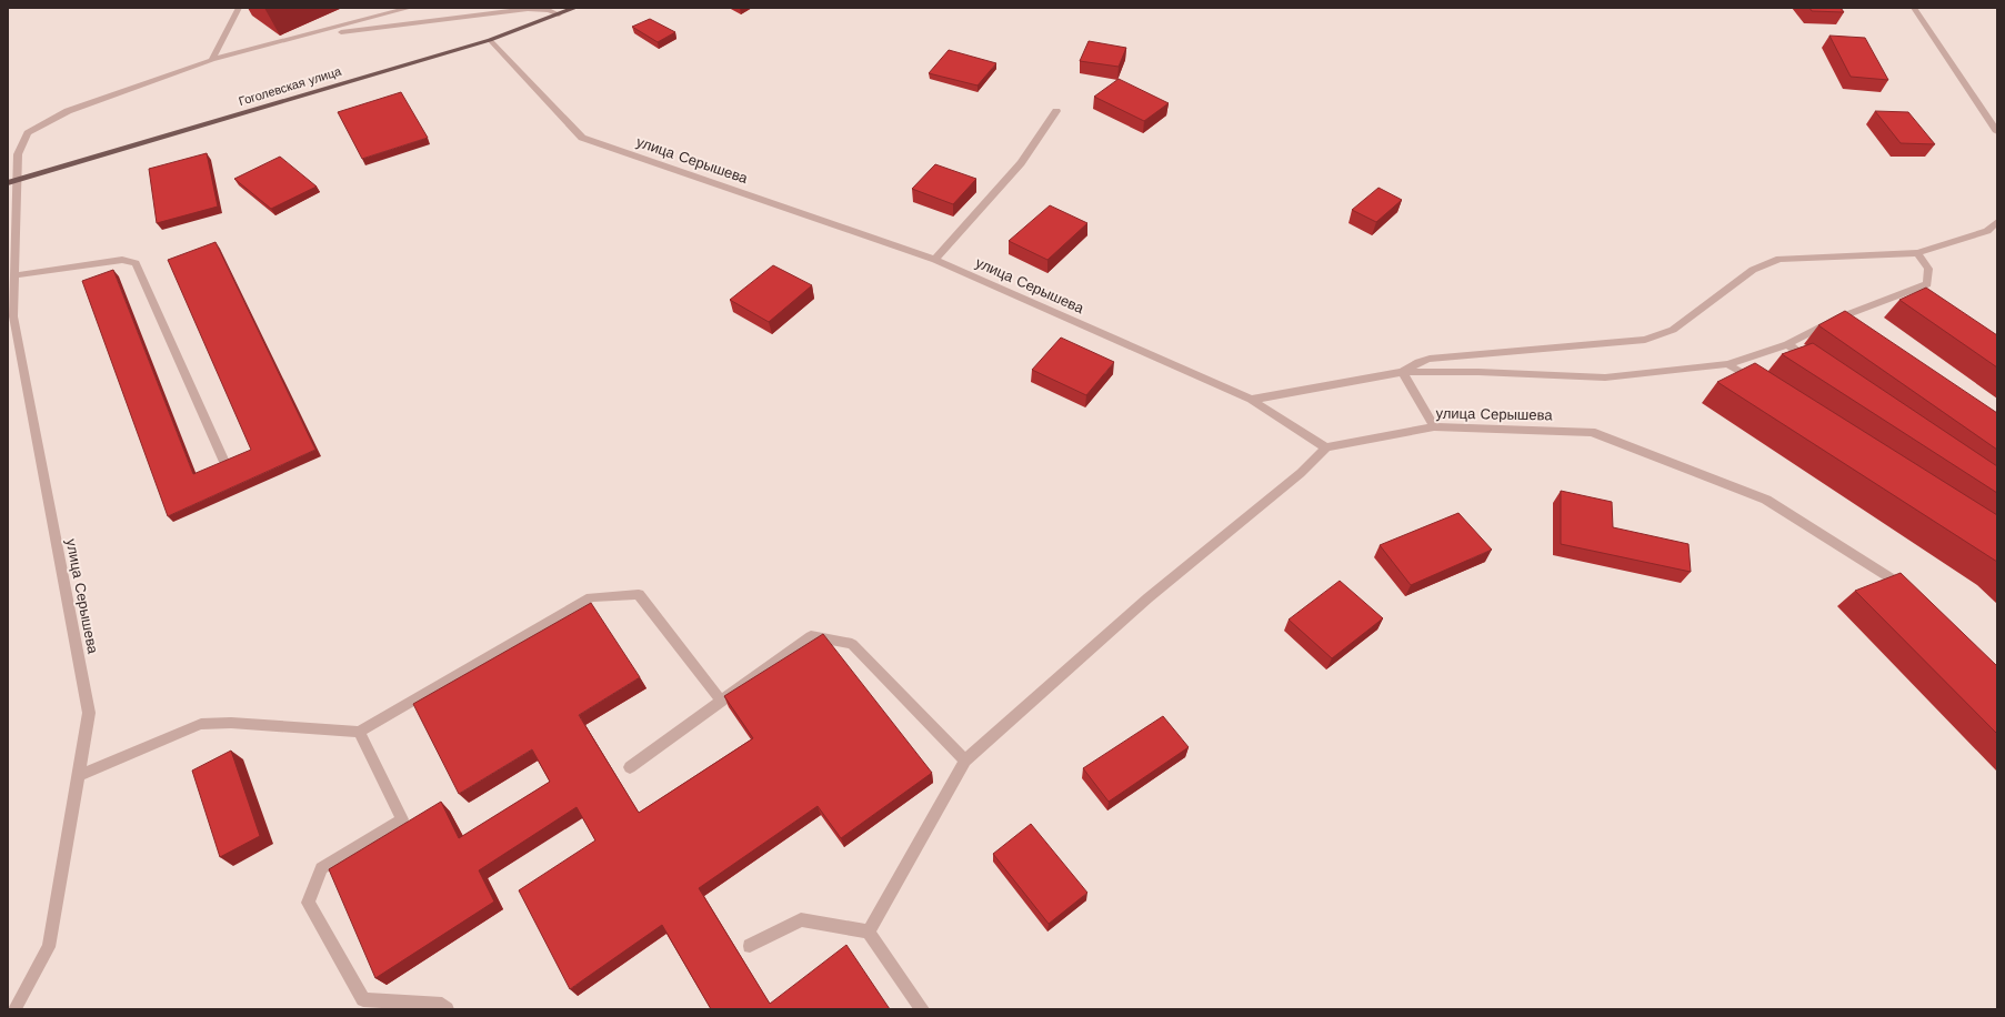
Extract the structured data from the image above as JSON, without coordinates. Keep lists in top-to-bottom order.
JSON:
{
  "streets": {
    "main road": ["Гоголевская улица"],
    "street": ["улица Серышева"]
  },
  "crossings": [
    ["Гоголевская улица", "улица Серышева"]
  ]
}
